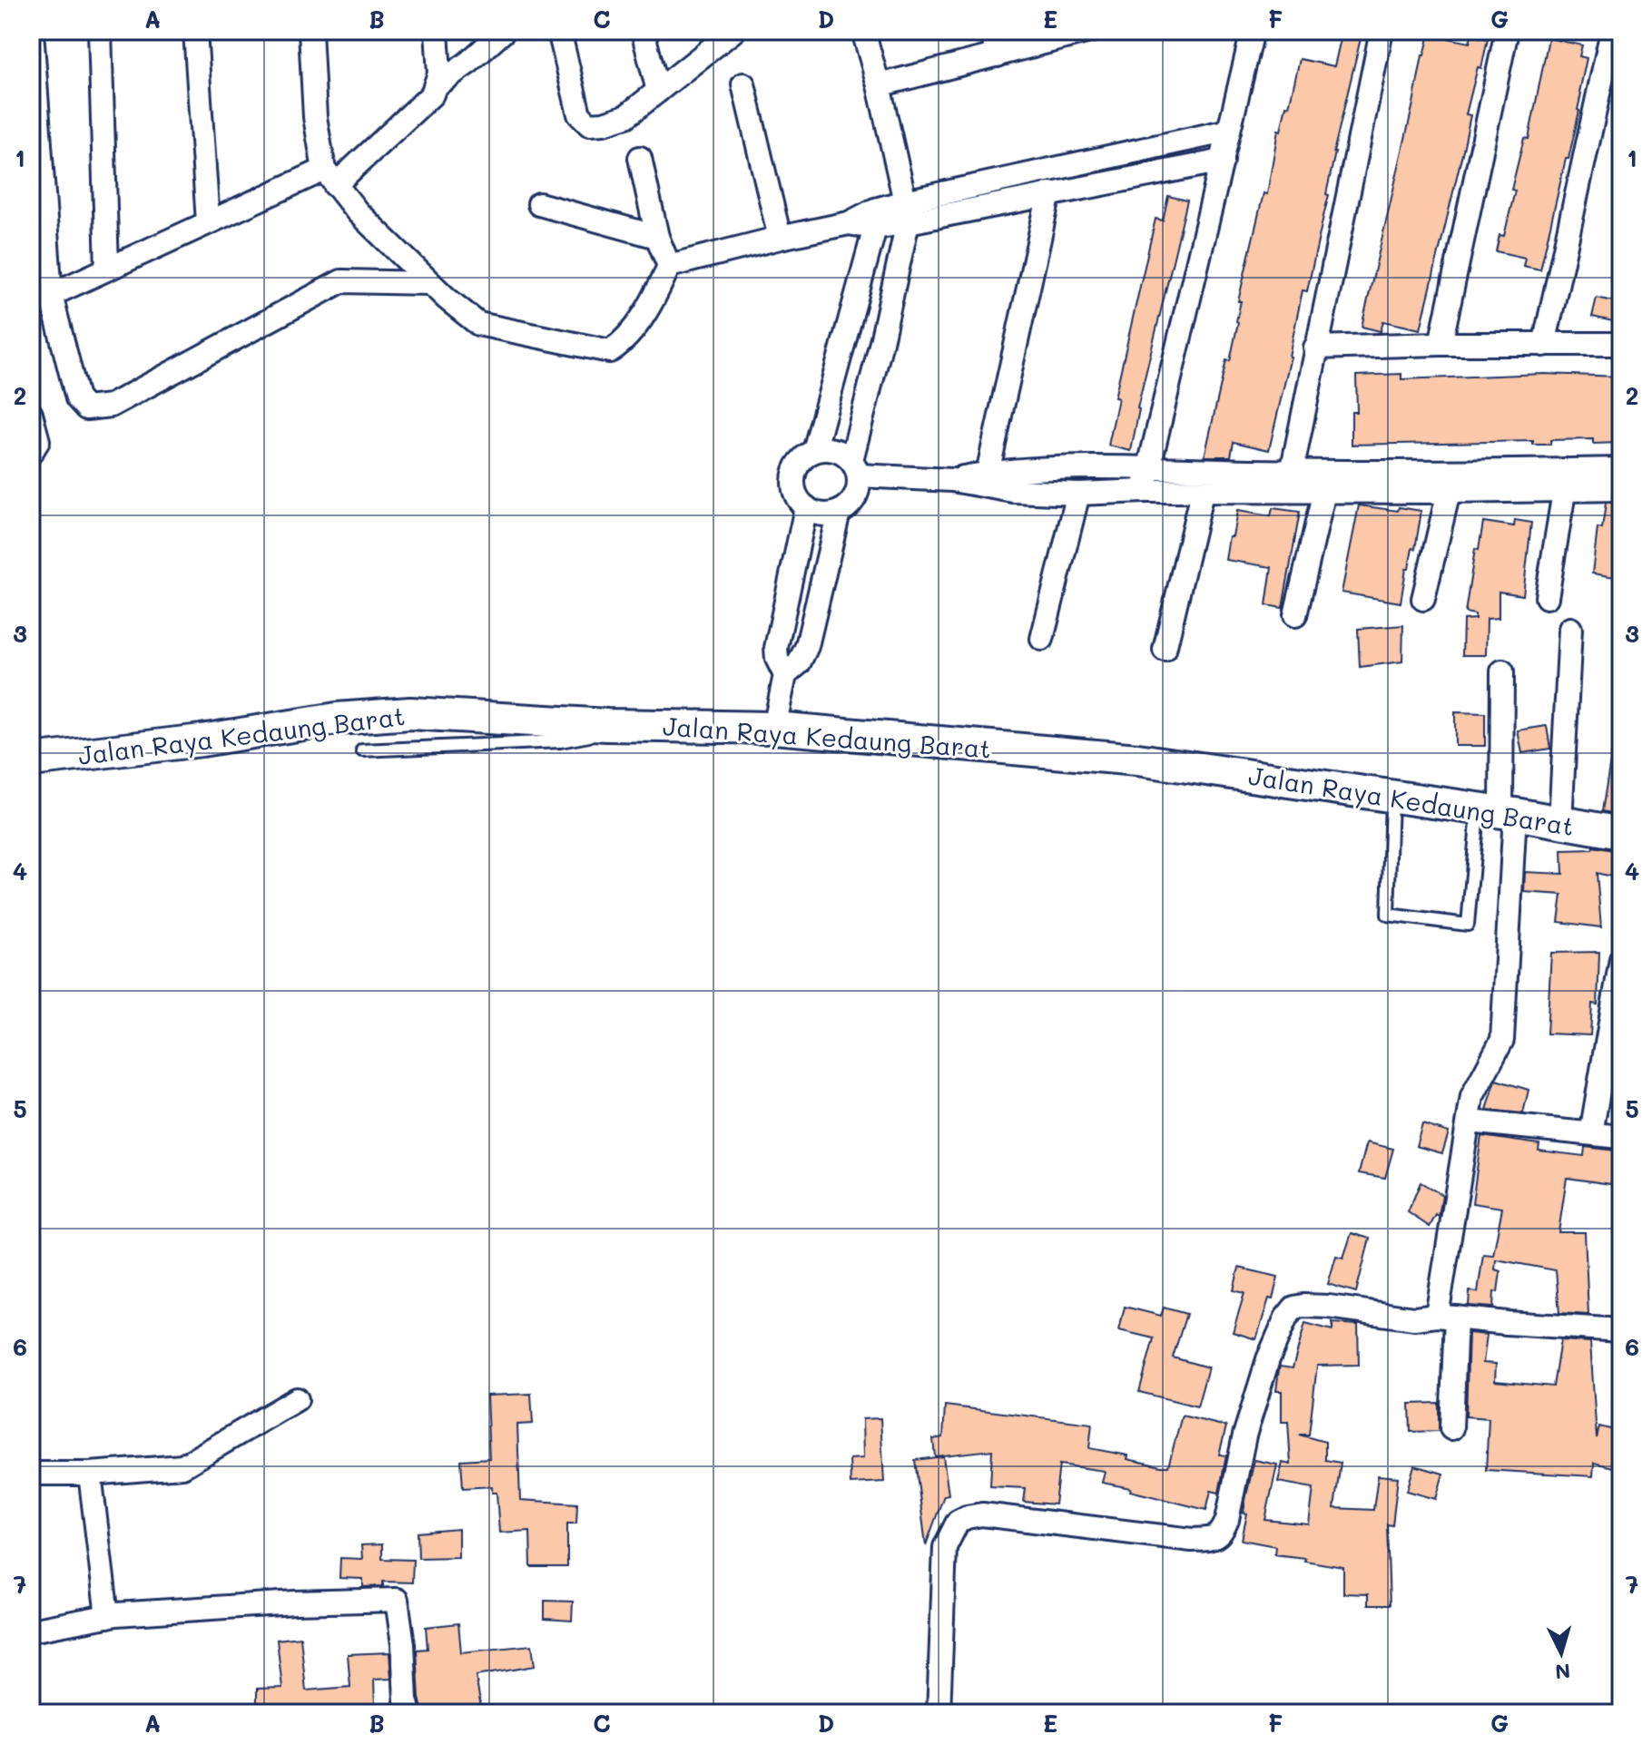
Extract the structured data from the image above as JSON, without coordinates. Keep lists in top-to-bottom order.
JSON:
{
  "streets": {
    "street": ["Jalan Raya Kedaung Barat"]
  },
  "north": "bottom",
  "grid": {
    "columns": [
      "A",
      "B",
      "C",
      "D",
      "E",
      "F",
      "G"
    ],
    "rows": [
      "1",
      "2",
      "3",
      "4",
      "5",
      "6",
      "7"
    ]
  }
}
